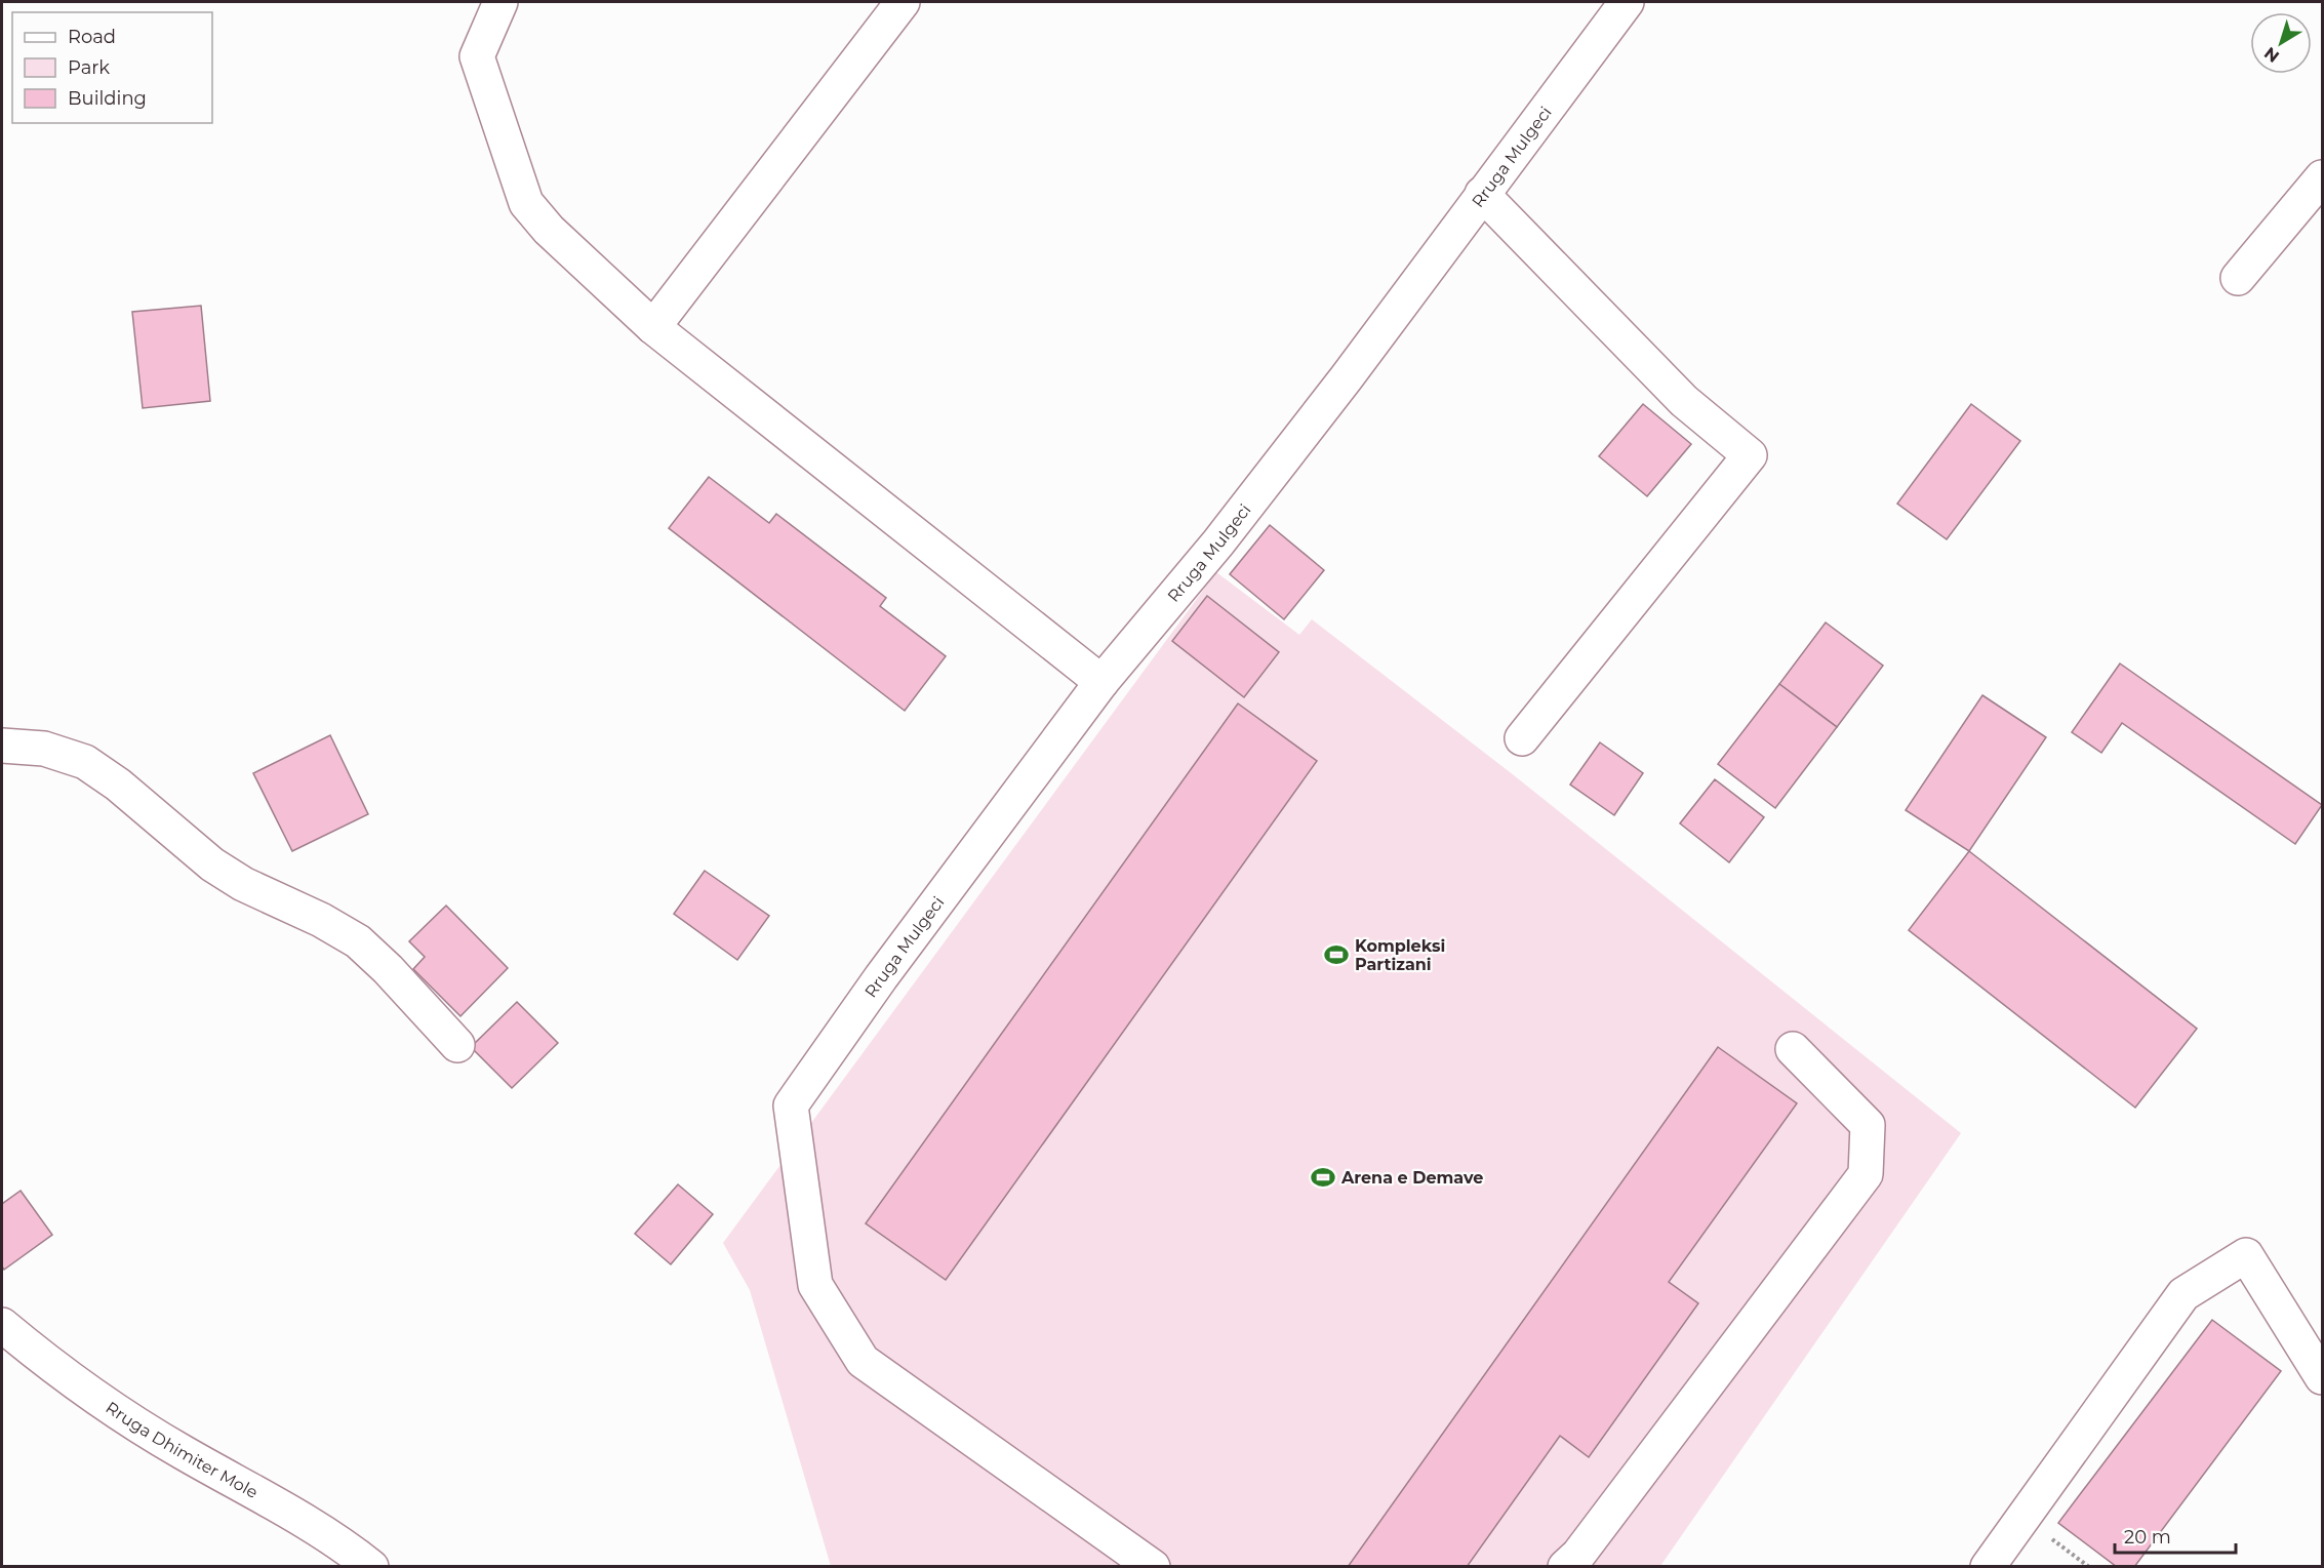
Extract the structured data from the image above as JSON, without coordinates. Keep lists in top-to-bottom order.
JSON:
{
  "streets": {
    "street": ["Rruga Mulgeci", "Rruga Dhimiter Mole"]
  },
  "places": {
    "sports": ["Kompleksi Partizani", "Arena e Demave"]
  },
  "legend": ["Road", "Park", "Building"],
  "scale_bar": "20 m",
  "north": "bottom left"
}
